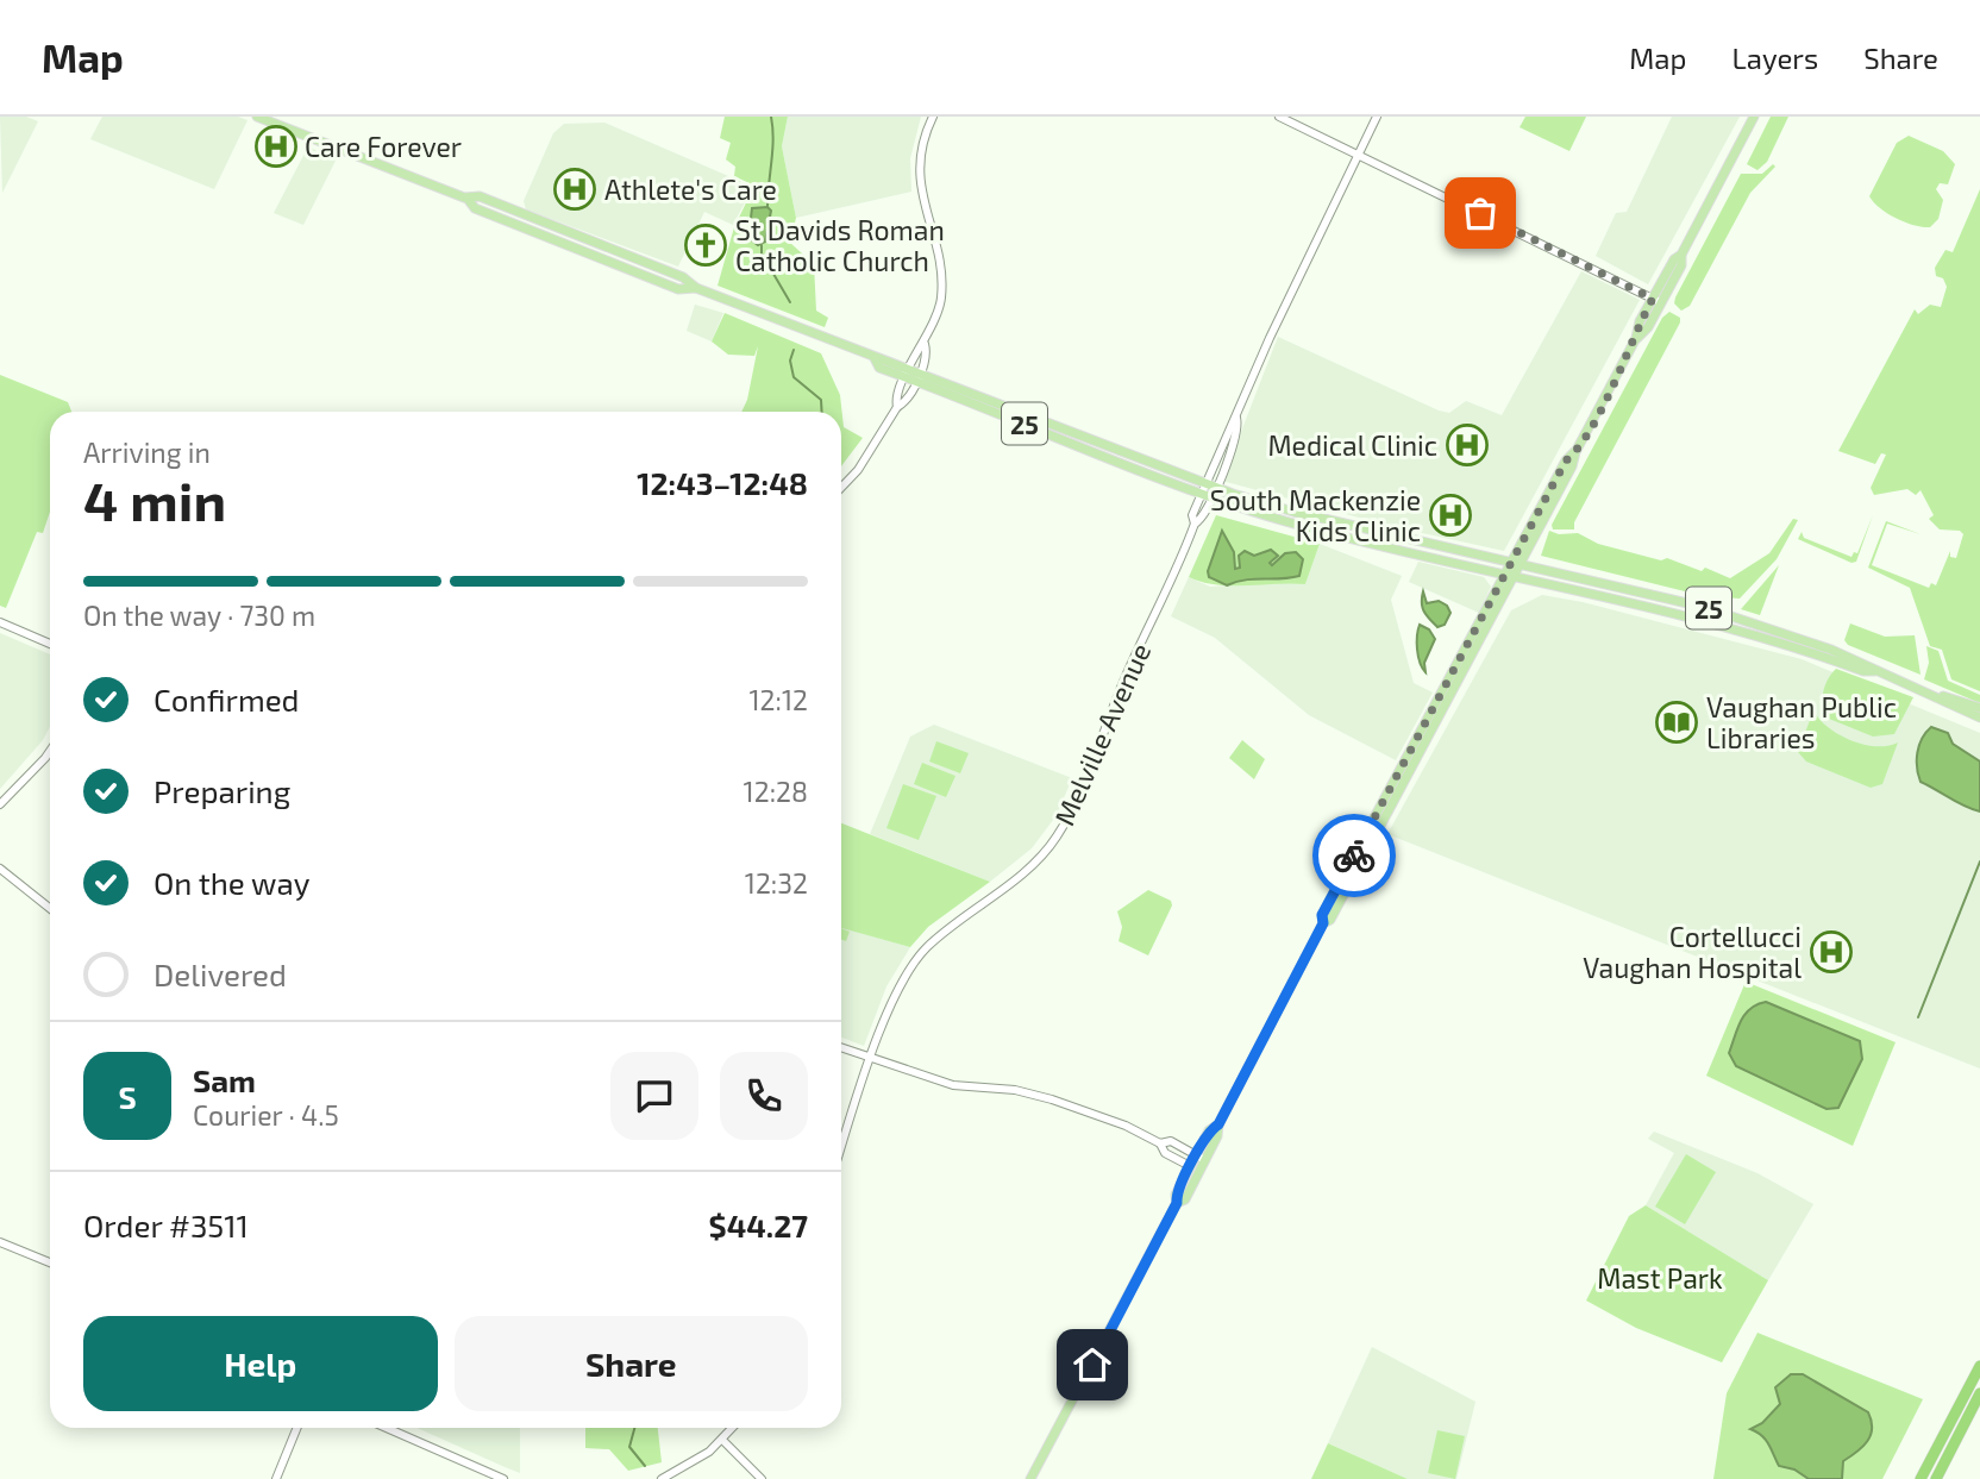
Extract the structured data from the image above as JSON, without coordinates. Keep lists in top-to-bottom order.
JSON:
{
  "streets": {
    "main road": ["25"],
    "street": ["Melville Avenue"]
  },
  "crossings": [
    ["25", "Melville Avenue"]
  ],
  "parks": ["Mast Park"],
  "places": {
    "hospital": [
      "Care Forever",
      "Athlete's Care",
      "Medical Clinic",
      "South Mackenzie Kids Clinic",
      "Cortellucci Vaughan Hospital"
    ],
    "church": ["St Davids Roman Catholic Church"],
    "library": ["Vaughan Public Libraries"]
  },
  "page": {
    "header": "Map",
    "nav": ["Map", "Layers", "Share"],
    "heading": ["4 min", "Arriving in", "12:43–12:48"],
    "panel": [
      "Sam",
      "Courier · 4.5",
      "Order #3511",
      "$44.27"
    ],
    "bar": "On the way · 730 m",
    "list": [
      ["Confirmed", "12:12"],
      ["Preparing", "12:28"],
      ["On the way", "12:32"],
      "Delivered"
    ],
    "round": "S",
    "buttons": ["Help", "Share"]
  }
}
